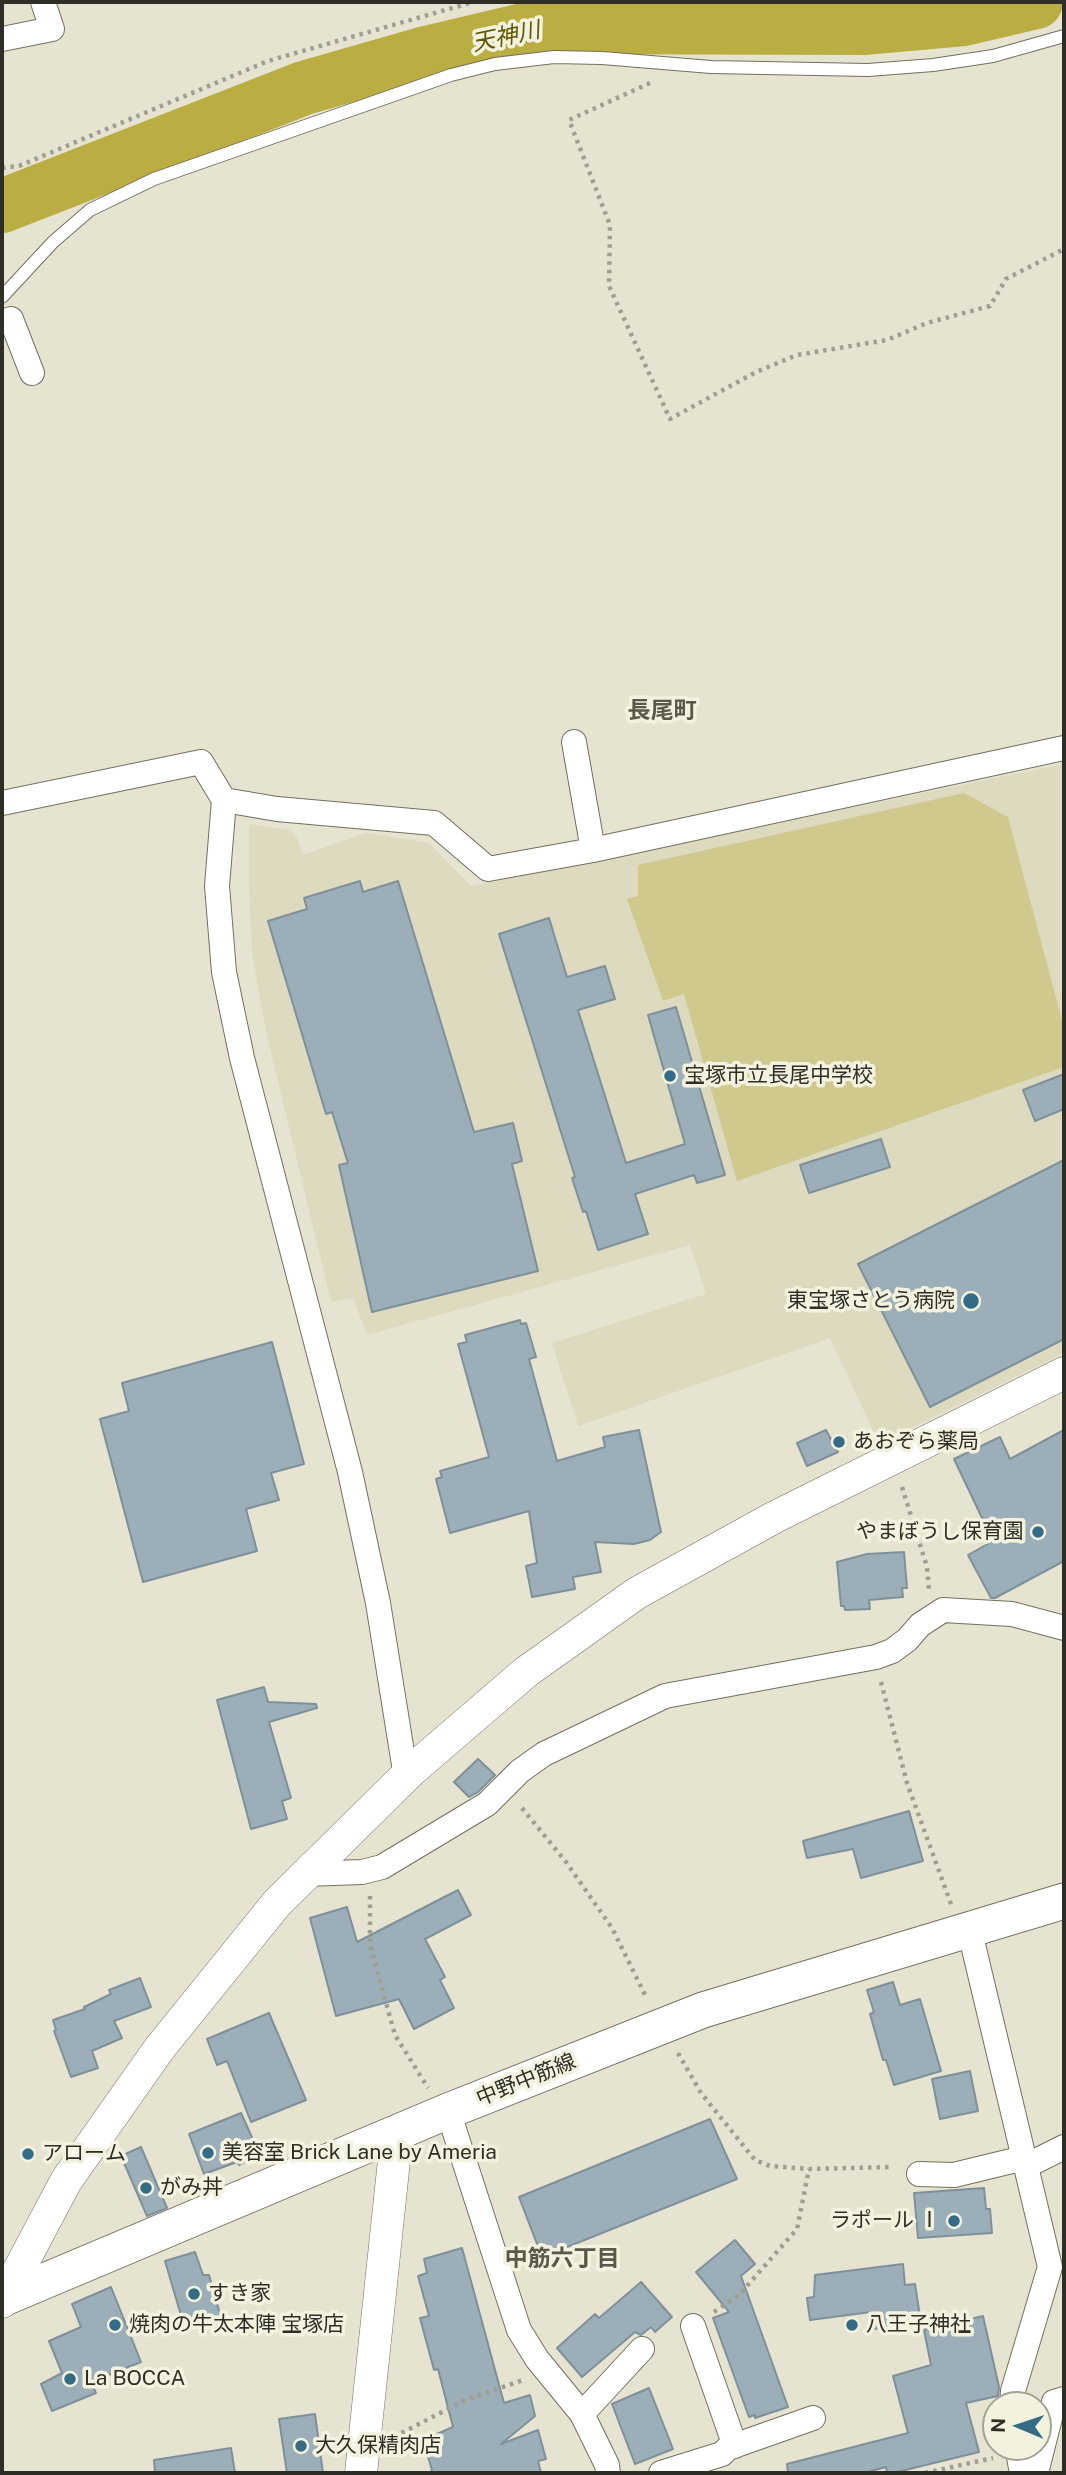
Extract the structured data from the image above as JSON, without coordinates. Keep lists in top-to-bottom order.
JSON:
{
  "streets": {
    "main road": ["中野中筋線"]
  },
  "districts": ["長尾町", "中筋六丁目"],
  "water": ["天神川"],
  "places": [
    "宝塚市立長尾中学校",
    "東宝塚さとう病院",
    "あおぞら薬局",
    "やまぼうし保育園",
    "美容室 Brick Lane by Ameria",
    "アローム",
    "がみ丼",
    "ラポール Ⅰ",
    "すき家",
    "焼肉の牛太本陣 宝塚店",
    "八王子神社",
    "La BOCCA",
    "大久保精肉店"
  ],
  "north": "left"
}
